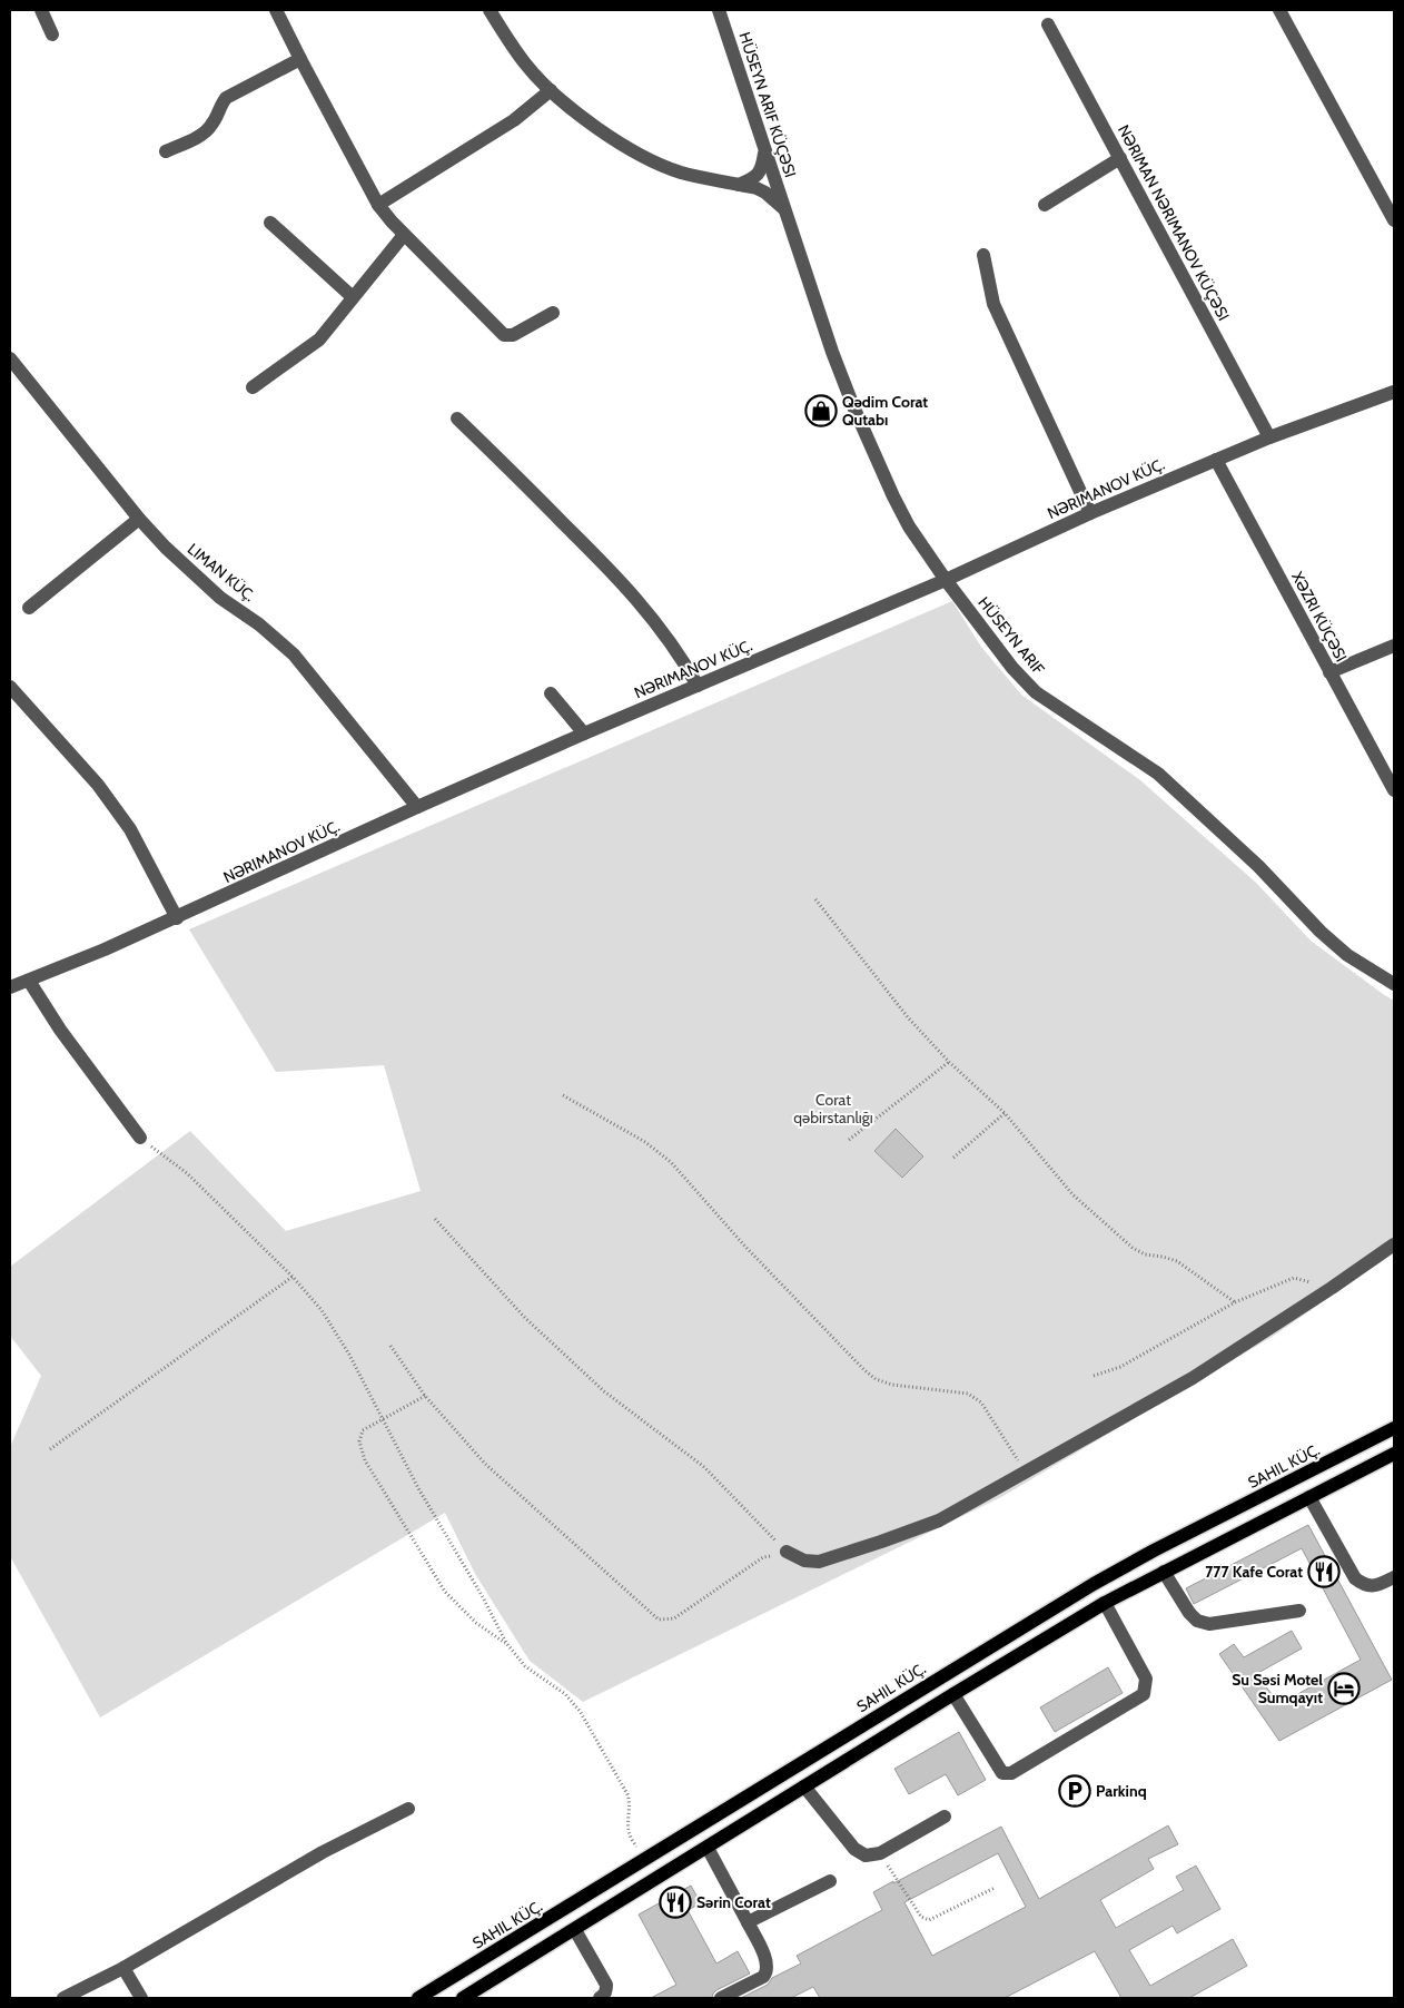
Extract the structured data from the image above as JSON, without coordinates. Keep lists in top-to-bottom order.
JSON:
{
  "streets": {
    "main road": ["SAHIL KÜÇ."],
    "street": [
      "HÜSEYN ARIF KÜÇƏSI",
      "NƏRIMAN NƏRIMANOV KÜÇƏSI",
      "NƏRIMANOV KÜÇ.",
      "LIMAN KÜÇ.",
      "XƏZRI KÜÇƏSI",
      "HÜSEYN ARIF"
    ]
  },
  "crossings": [
    ["HÜSEYN ARIF KÜÇƏSI", "HÜSEYN ARIF"],
    ["NƏRIMAN NƏRIMANOV KÜÇƏSI", "NƏRIMANOV KÜÇ."],
    ["NƏRIMANOV KÜÇ.", "LIMAN KÜÇ."],
    ["NƏRIMANOV KÜÇ.", "XƏZRI KÜÇƏSI"],
    ["NƏRIMANOV KÜÇ.", "HÜSEYN ARIF"]
  ],
  "parks": ["Corat qəbirstanlığı"],
  "places": {
    "shop": ["Qədim Corat Qutabı"],
    "restaurant": ["777 Kafe Corat", "Sərin Corat"],
    "hotel": ["Su Səsi Motel Sumqayıt"],
    "parking": ["Parkinq"]
  }
}
